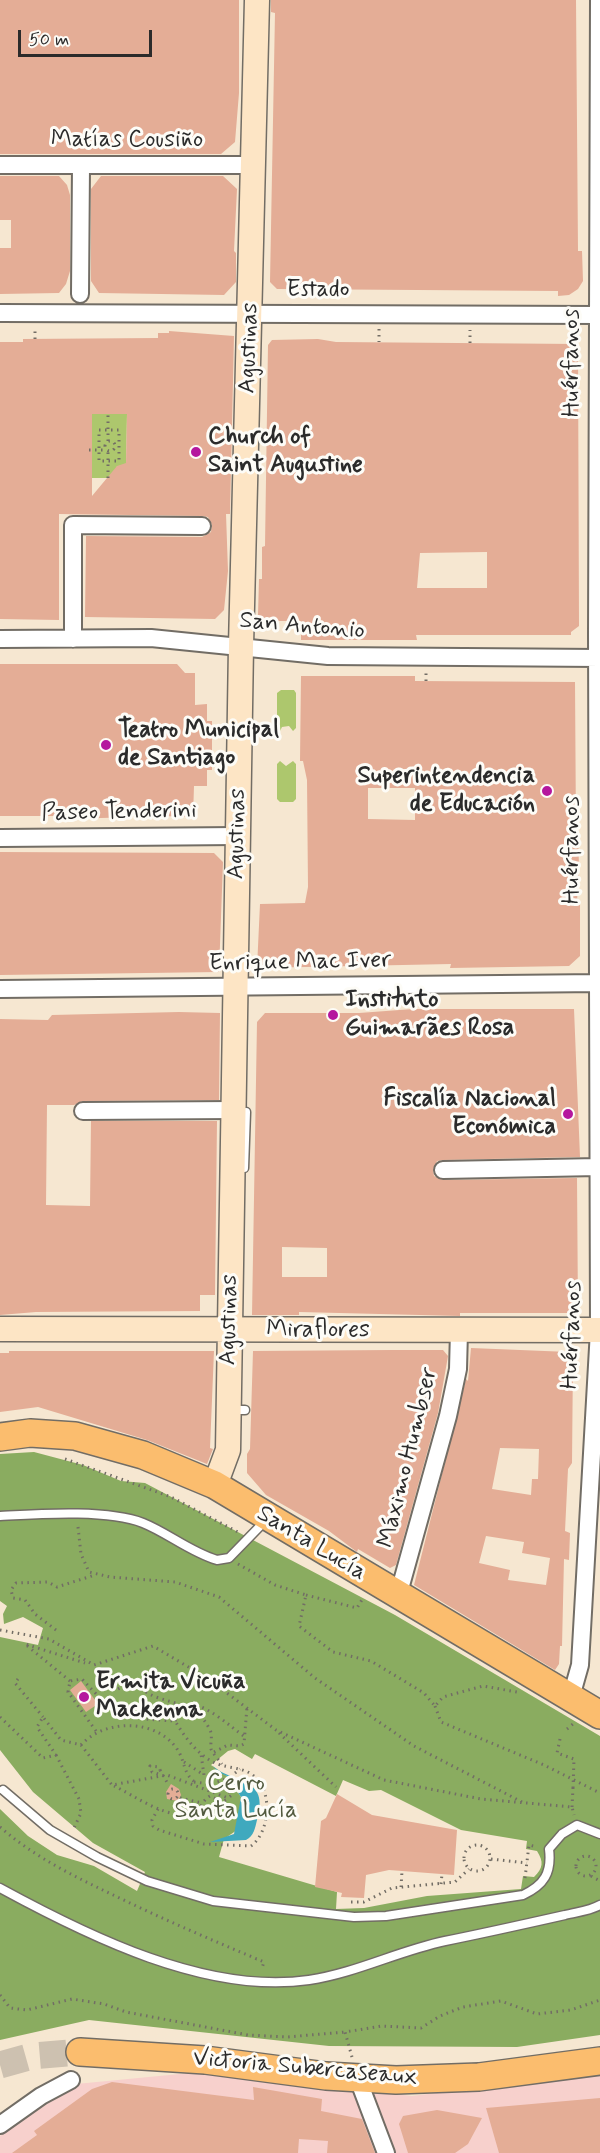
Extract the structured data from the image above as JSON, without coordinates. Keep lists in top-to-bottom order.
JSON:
{
  "streets": {
    "main road": [
      "Agustinas",
      "Miraflores",
      "Santa Lucía",
      "Victoria Subercaseaux"
    ],
    "street": [
      "Matías Cousiño",
      "Estado",
      "Huérfanos",
      "San Antonio",
      "Paseo Tenderini",
      "Enrique Mac Iver",
      "Máximo Humbser"
    ]
  },
  "crossings": [
    ["Matías Cousiño", "Agustinas"],
    ["Estado", "Agustinas"],
    ["Estado", "Huérfanos"],
    ["Agustinas", "San Antonio"],
    ["Agustinas", "Paseo Tenderini"],
    ["Agustinas", "Enrique Mac Iver"],
    ["Agustinas", "Miraflores"],
    ["Agustinas", "Santa Lucía"],
    ["Huérfanos", "San Antonio"],
    ["Huérfanos", "Enrique Mac Iver"],
    ["Huérfanos", "Miraflores"],
    ["Huérfanos", "Santa Lucía"],
    ["Miraflores", "Máximo Humbser"],
    ["Máximo Humbser", "Santa Lucía"]
  ],
  "parks": ["Cerro Santa Lucía"],
  "places": [
    "Church of Saint Augustine",
    "Teatro Municipal de Santiago",
    "Superintendencia de Educación",
    "Instituto Guimarães Rosa",
    "Fiscalía Nacional Económica",
    "Ermita Vicuña Mackenna"
  ],
  "scale_bar": "50 m"
}
